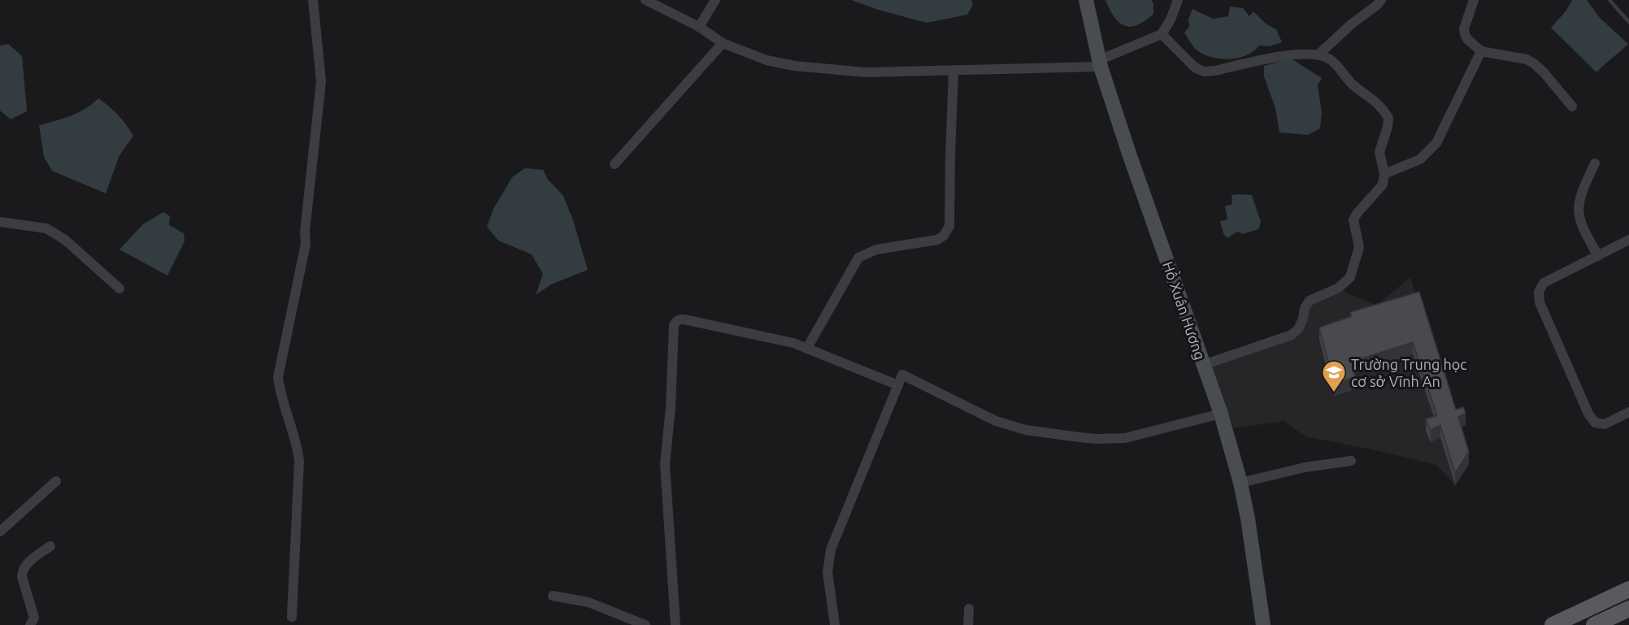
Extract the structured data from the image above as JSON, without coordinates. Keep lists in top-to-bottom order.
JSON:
{
  "streets": {
    "street": ["Hồ Xuân Hương"]
  },
  "places": {
    "school or university": ["Trường Trung học cơ sở Vĩnh An"]
  }
}
